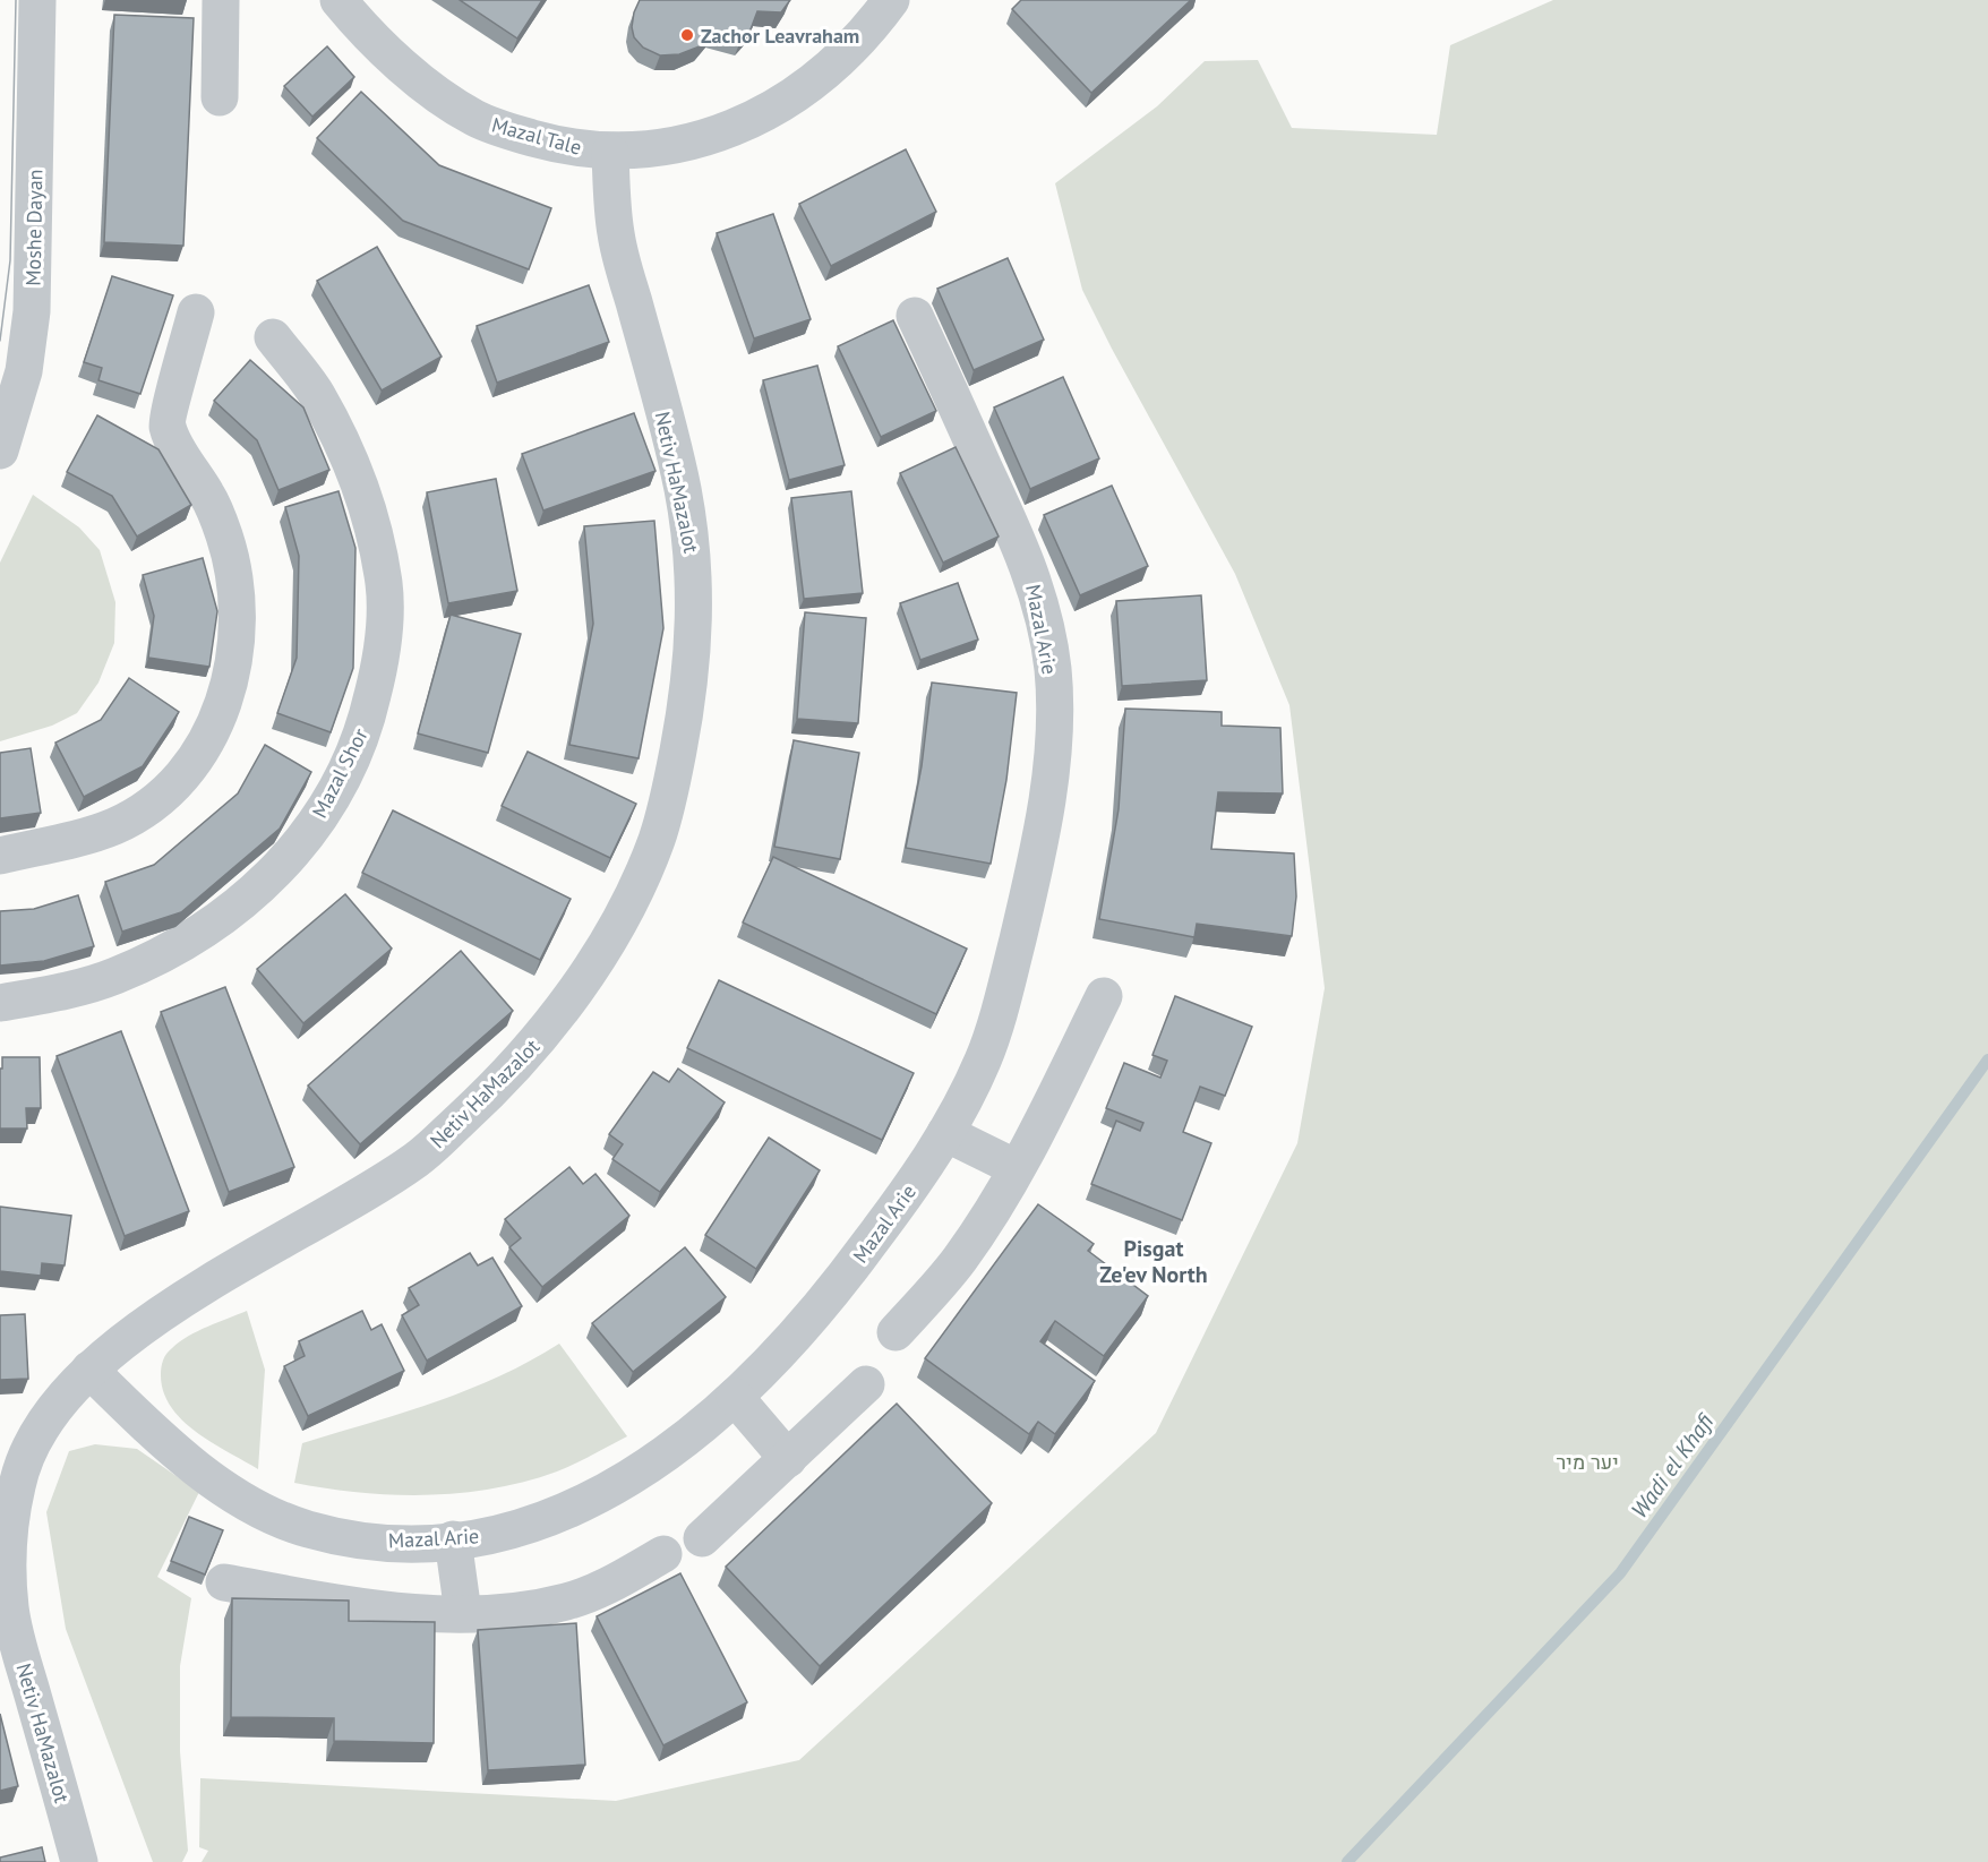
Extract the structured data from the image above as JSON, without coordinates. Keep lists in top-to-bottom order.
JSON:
{
  "streets": {
    "street": [
      "Mazal Tale",
      "Moshe Dayan",
      "Netiv HaMazalot",
      "Mazal Arie",
      "Mazal Shor"
    ]
  },
  "crossings": [
    ["Mazal Tale", "Netiv HaMazalot"],
    ["Netiv HaMazalot", "Mazal Arie"]
  ],
  "districts": ["Pisgat Ze'ev North"],
  "water": ["Wadi el Khafi"],
  "parks": ["יער מיר"],
  "places": ["Zachor Leavraham"]
}
